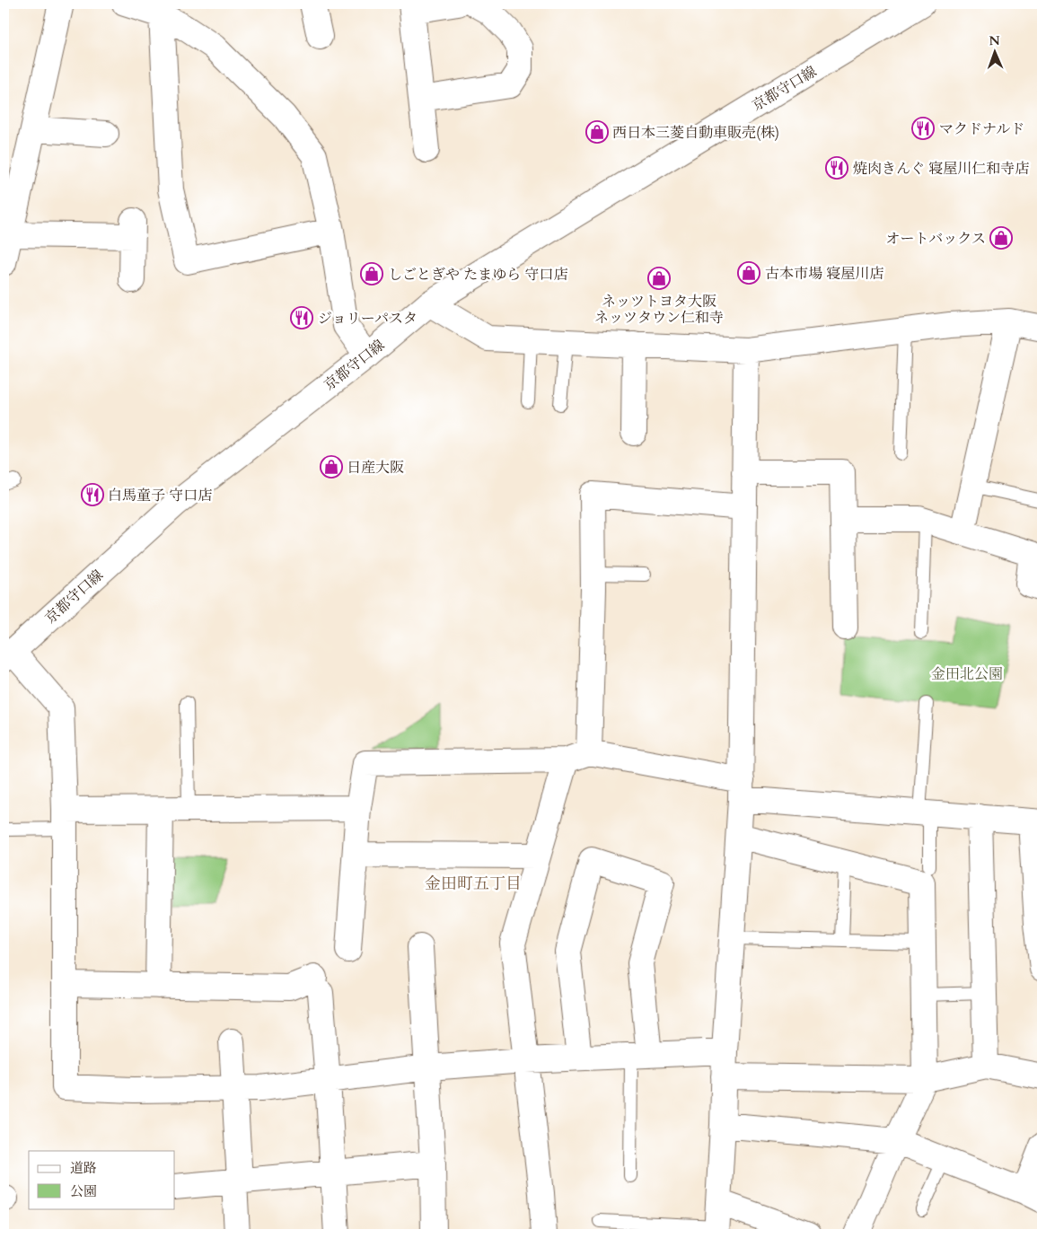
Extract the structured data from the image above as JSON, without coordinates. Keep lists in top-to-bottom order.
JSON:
{
  "streets": {
    "street": ["京都守口線"]
  },
  "districts": ["金田町五丁目"],
  "parks": ["金田北公園"],
  "places": {
    "restaurant": [
      "マクドナルド",
      "焼肉きんぐ 寝屋川仁和寺店",
      "ジョリーパスタ",
      "白馬童子 守口店"
    ],
    "shop": [
      "西日本三菱自動車販売(株)",
      "オートバックス",
      "古本市場 寝屋川店",
      "しごとぎや たまゆら 守口店",
      "ネッツトヨタ大阪 ネッツタウン仁和寺",
      "日産大阪"
    ]
  },
  "legend": ["道路", "公園"],
  "north": "top"
}
